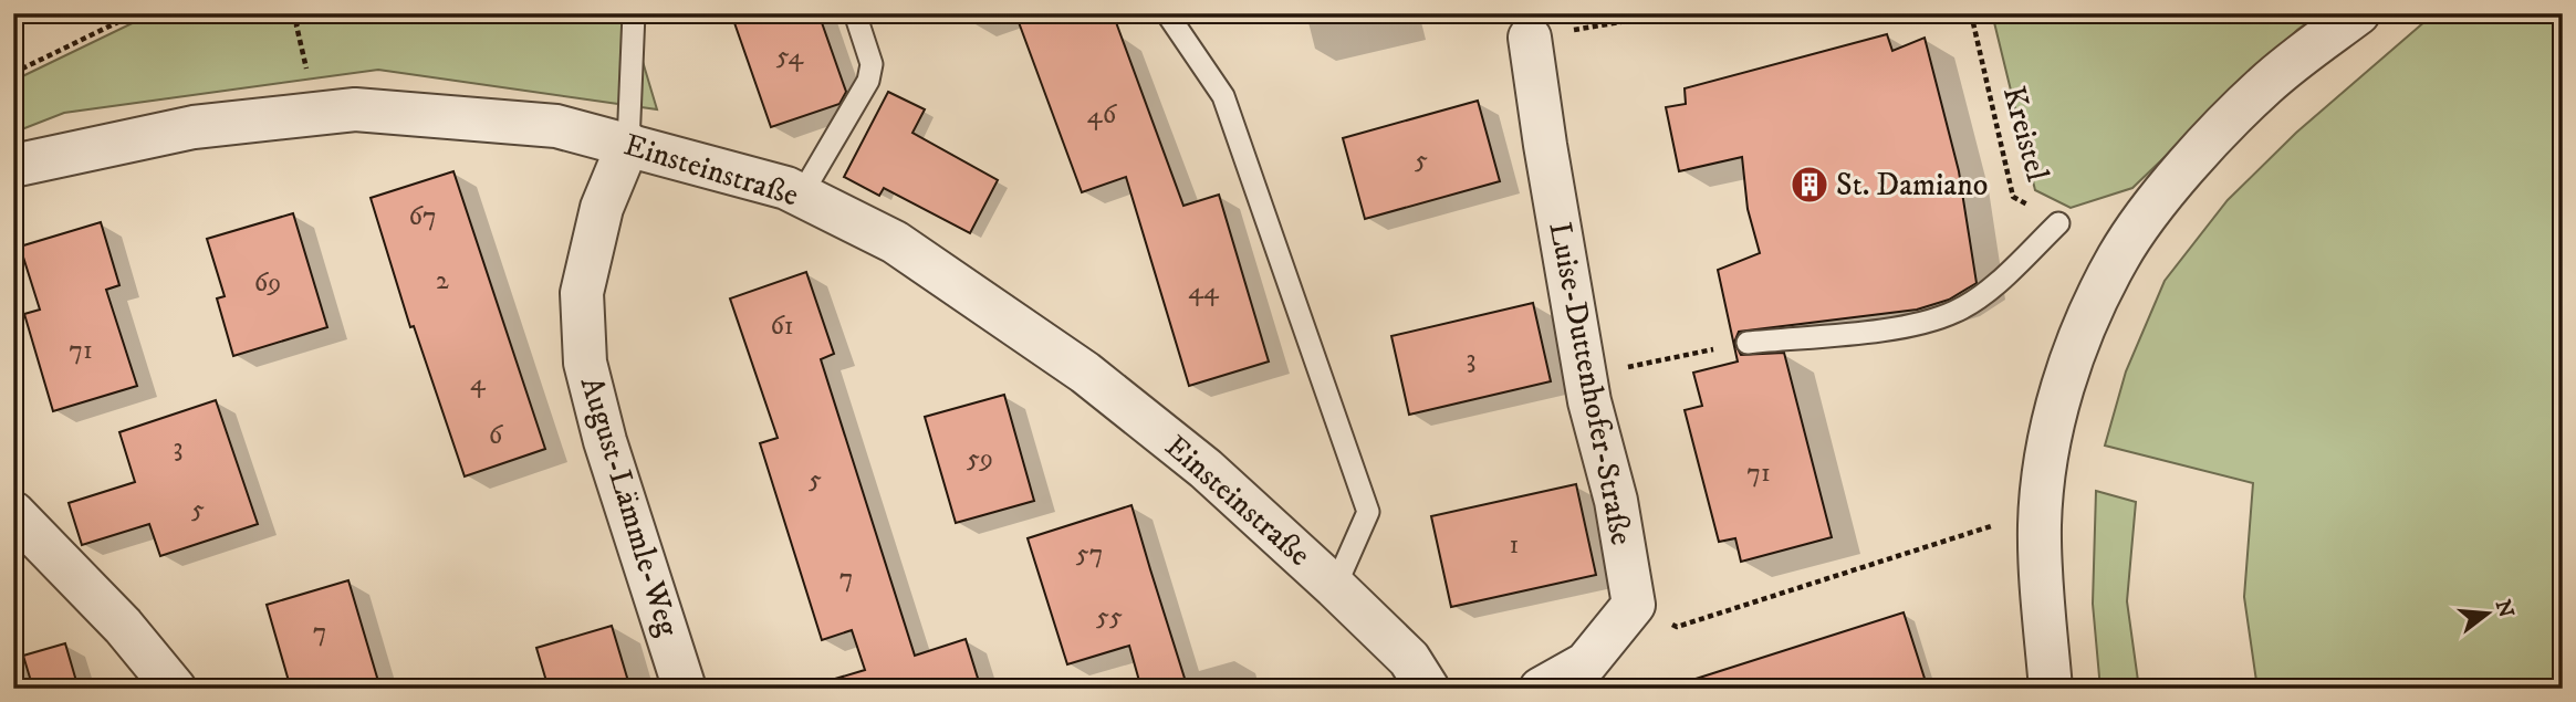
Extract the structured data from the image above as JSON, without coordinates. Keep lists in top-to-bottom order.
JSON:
{
  "streets": {
    "street": ["Einsteinstraße", "Luise-Duttenhofer-Straße", "August-Lämmle-Weg"],
    "path": ["Kreistel"]
  },
  "crossings": [
    ["Einsteinstraße", "August-Lämmle-Weg"]
  ],
  "places": {
    "building": ["St. Damiano"]
  },
  "house_numbers": [
    "54",
    "46",
    "5",
    "67",
    "2",
    "69",
    "44",
    "61",
    "71",
    "3",
    "4",
    "6",
    "3",
    "59",
    "71",
    "5",
    "5",
    "1",
    "57",
    "7",
    "55",
    "7"
  ],
  "north": "right"
}
